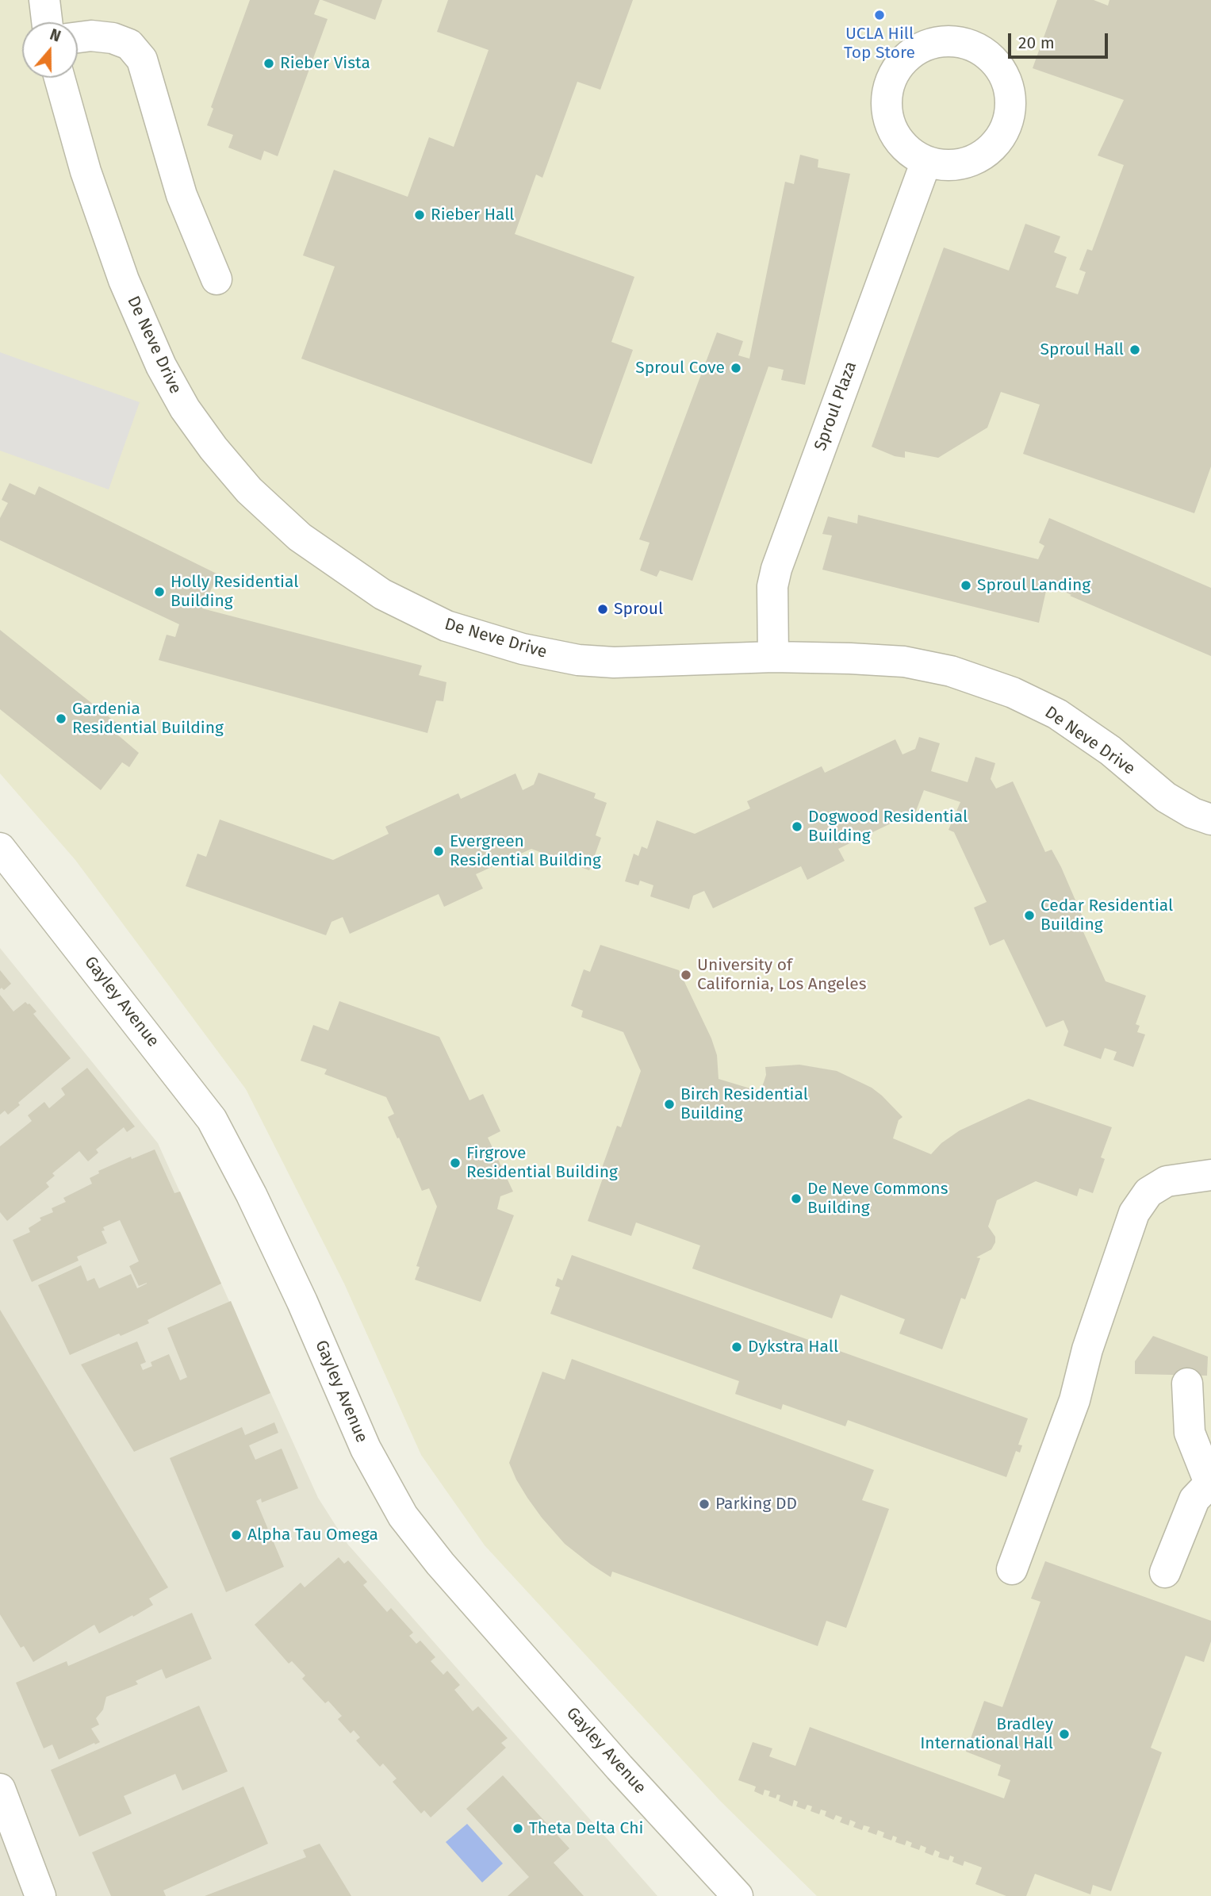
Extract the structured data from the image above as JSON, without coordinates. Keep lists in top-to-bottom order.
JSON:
{
  "streets": {
    "street": ["De Neve Drive", "Sproul Plaza", "Gayley Avenue"]
  },
  "crossings": [
    ["De Neve Drive", "Sproul Plaza"]
  ],
  "places": [
    "UCLA Hill Top Store",
    "Rieber Vista",
    "Rieber Hall",
    "Sproul Hall",
    "Sproul Cove",
    "Sproul Landing",
    "Holly Residential Building",
    "Sproul",
    "Gardenia Residential Building",
    "Dogwood Residential Building",
    "Evergreen Residential Building",
    "Cedar Residential Building",
    "University of California, Los Angeles",
    "Birch Residential Building",
    "Firgrove Residential Building",
    "De Neve Commons Building",
    "Dykstra Hall",
    "Parking DD",
    "Alpha Tau Omega",
    "Bradley International Hall",
    "Theta Delta Chi"
  ],
  "scale_bar": "20 m",
  "north": "top"
}
